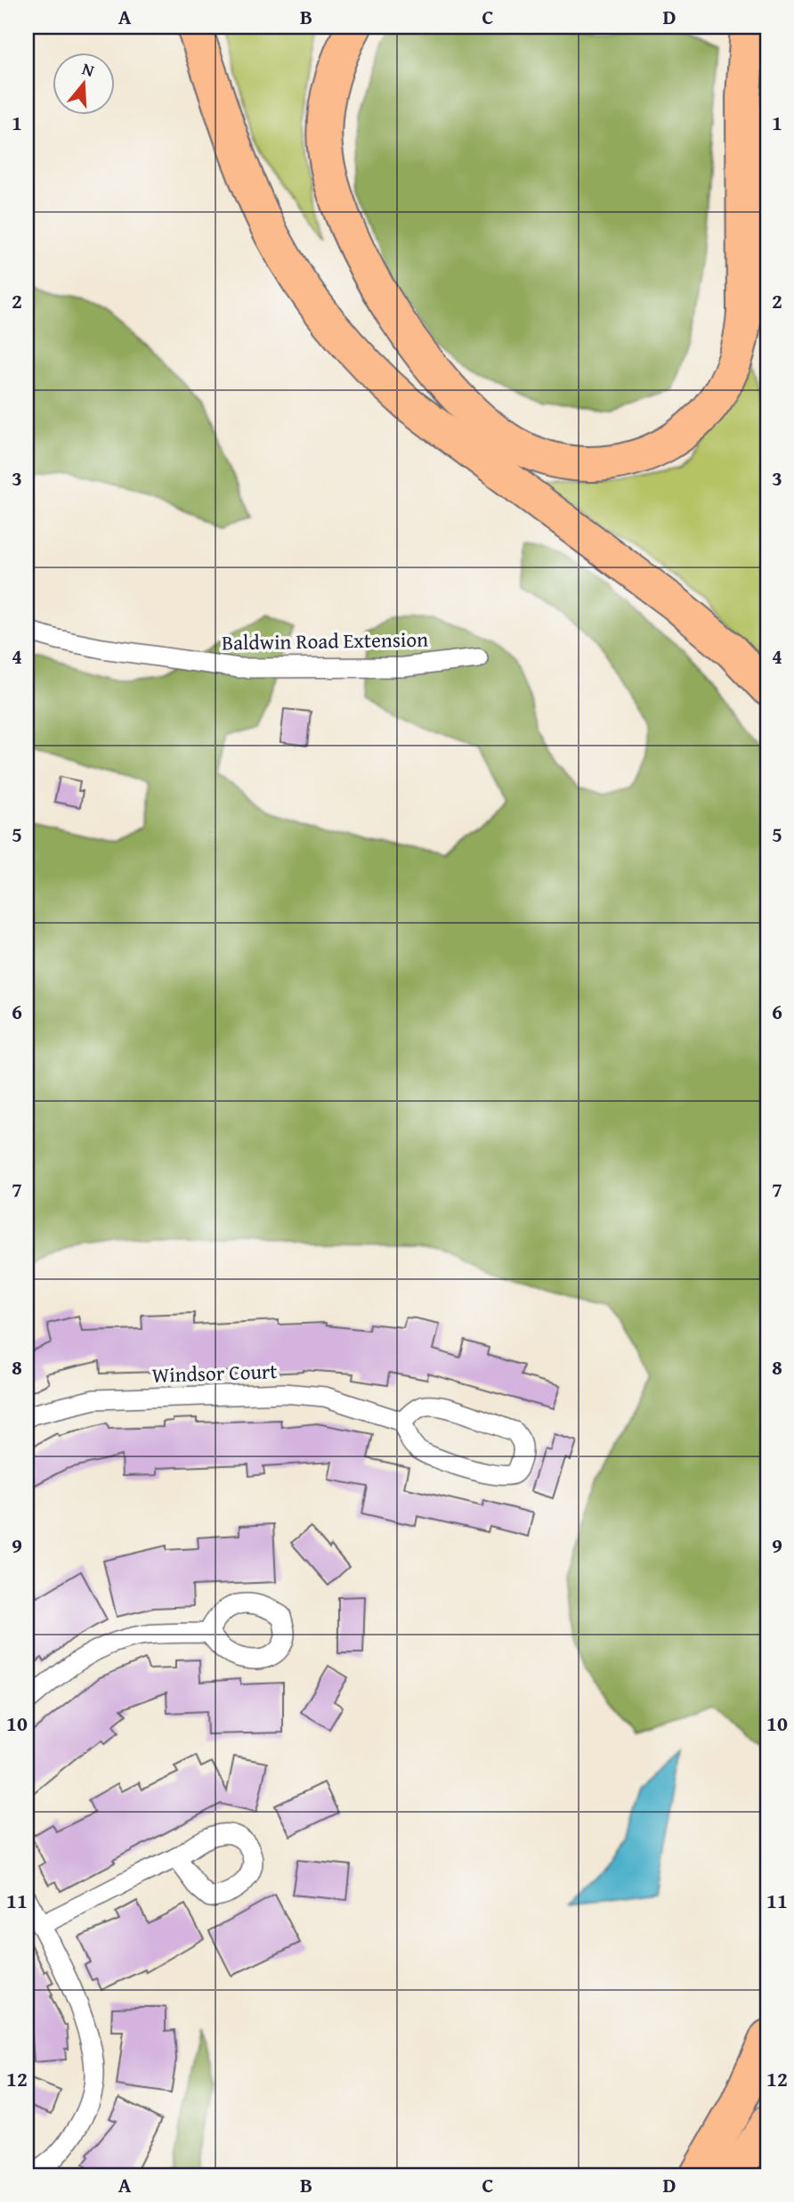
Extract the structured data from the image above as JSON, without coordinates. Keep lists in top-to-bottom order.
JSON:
{
  "streets": {
    "street": ["Baldwin Road Extension", "Windsor Court"]
  },
  "north": "top",
  "grid": {
    "columns": [
      "A",
      "B",
      "C",
      "D"
    ],
    "rows": [
      "1",
      "2",
      "3",
      "4",
      "5",
      "6",
      "7",
      "8",
      "9",
      "10",
      "11",
      "12"
    ]
  }
}
